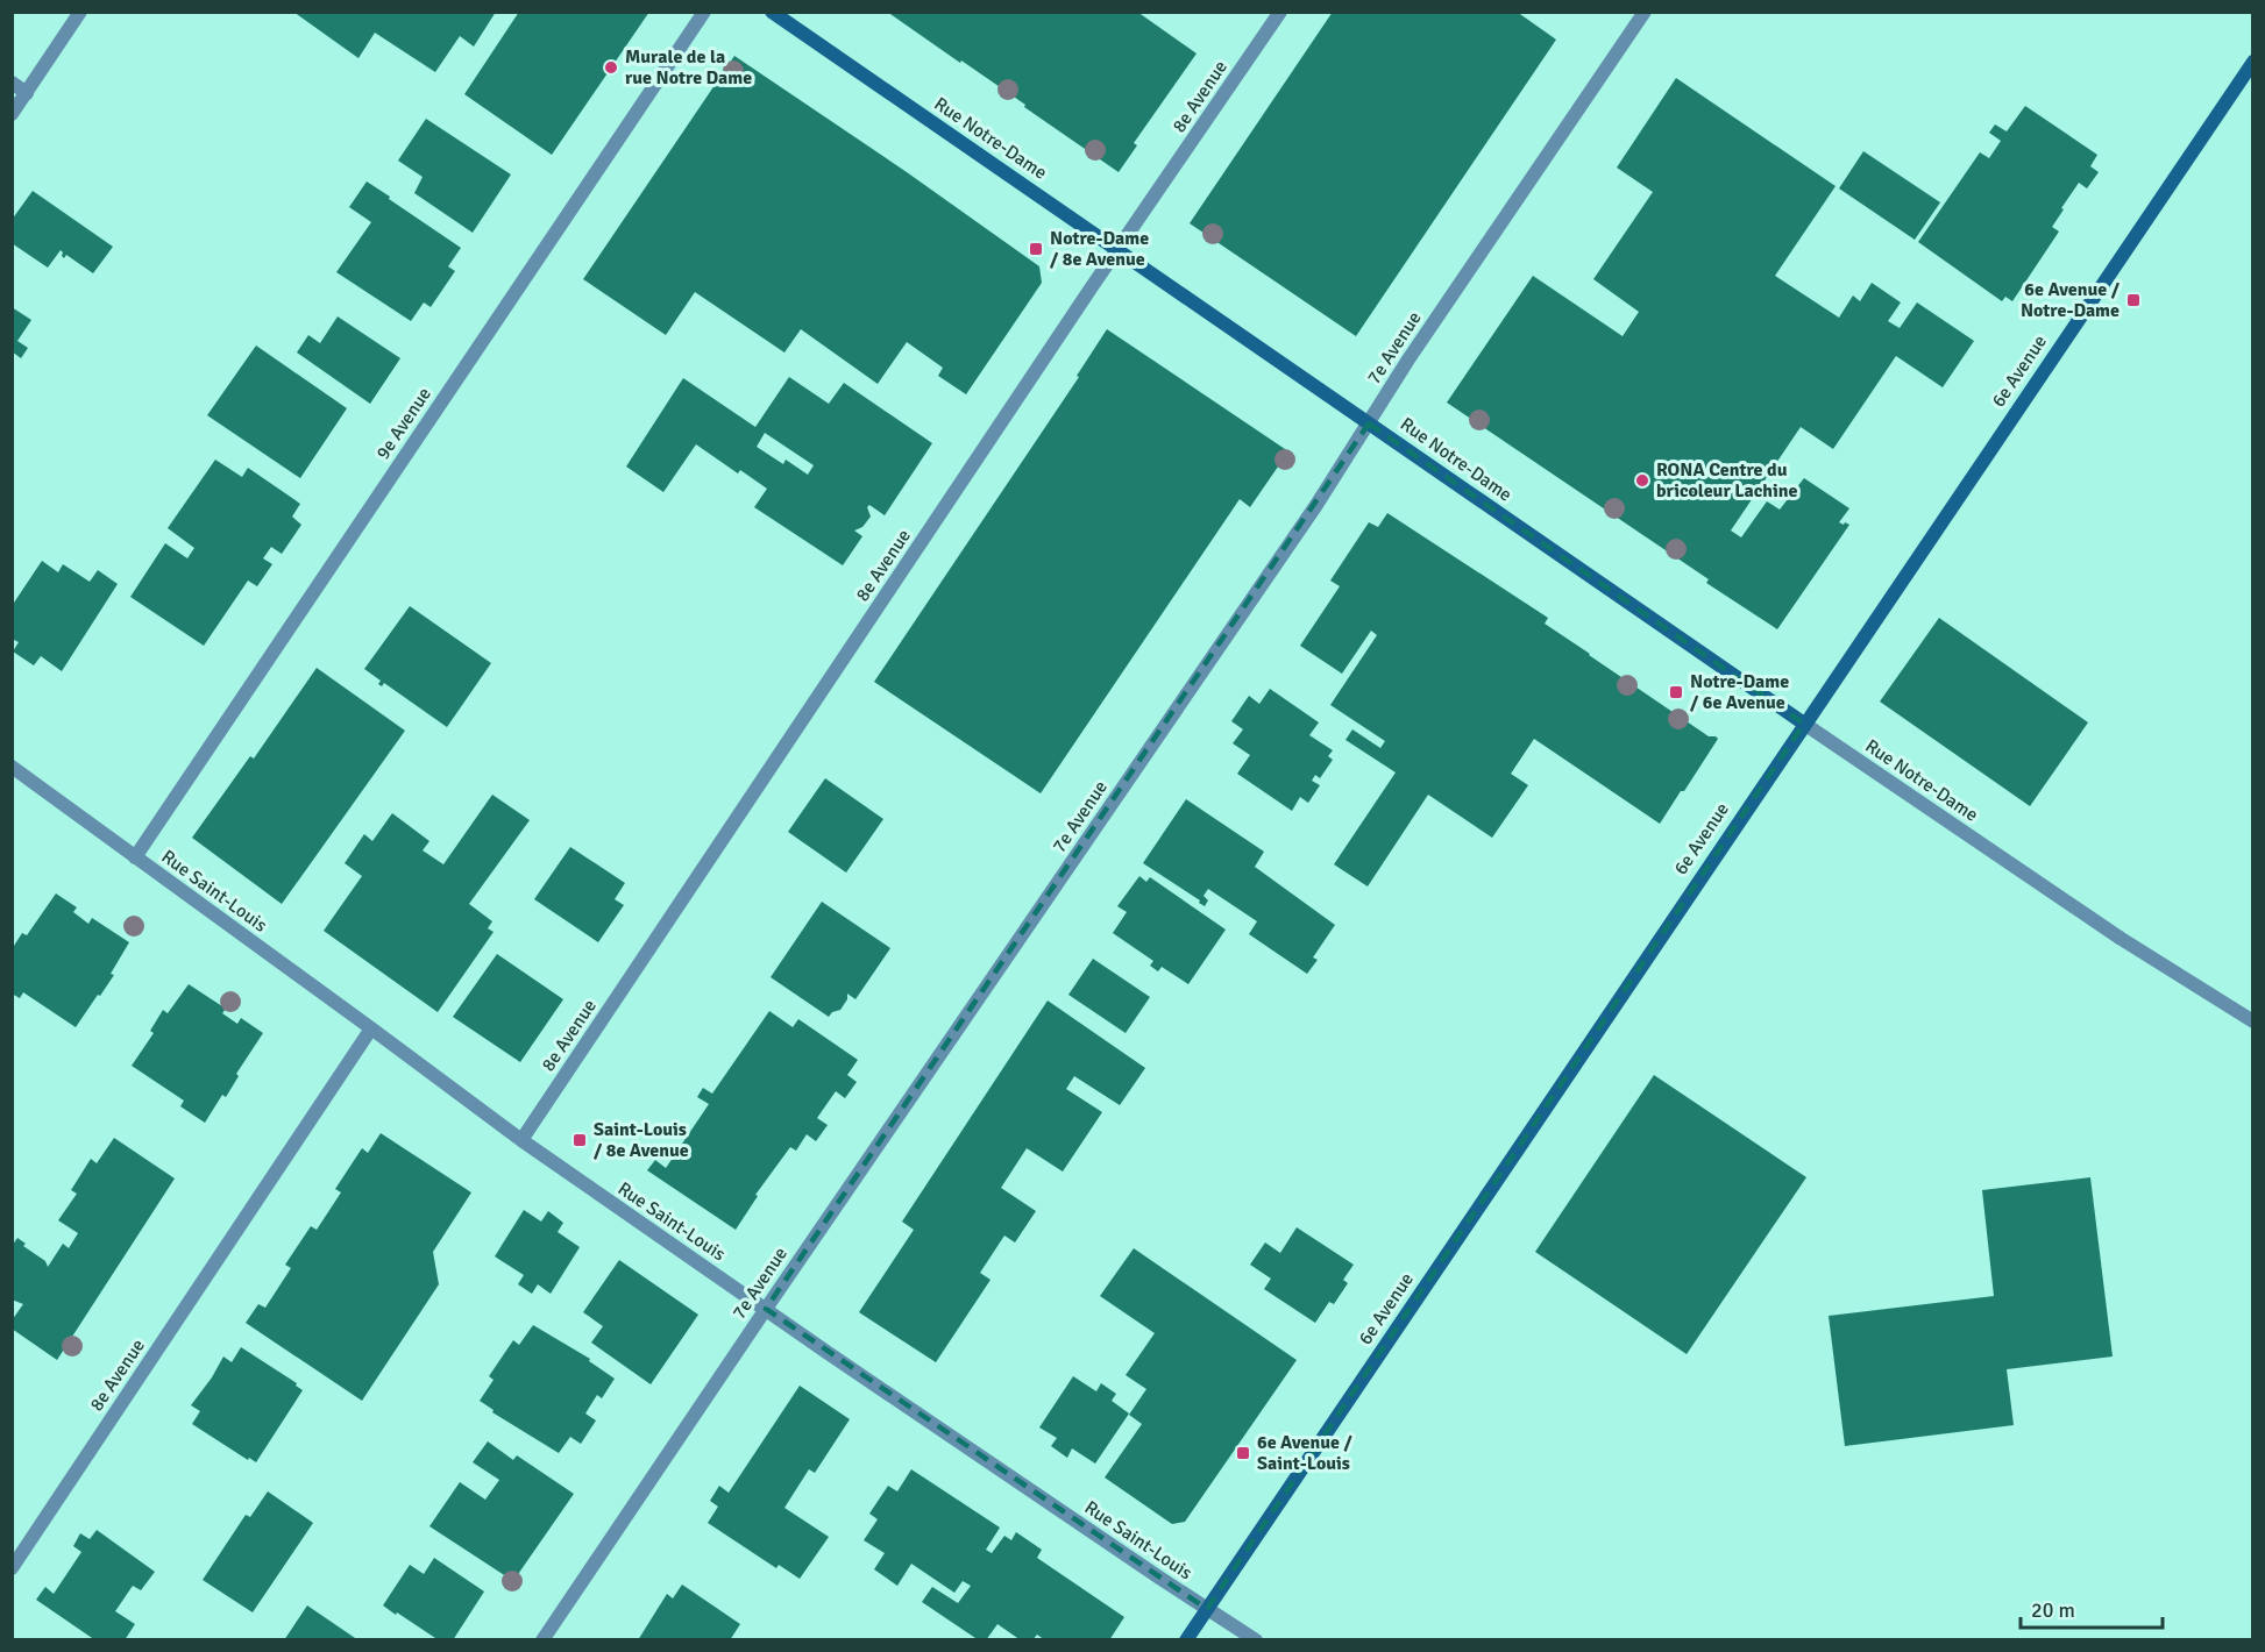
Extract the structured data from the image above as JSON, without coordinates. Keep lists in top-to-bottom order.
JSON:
{
  "streets": {
    "street": [
      "8e Avenue",
      "Rue Notre-Dame",
      "7e Avenue",
      "6e Avenue",
      "9e Avenue",
      "Rue Saint-Louis"
    ]
  },
  "crossings": [
    ["8e Avenue", "Rue Notre-Dame"],
    ["8e Avenue", "Rue Saint-Louis"],
    ["Rue Notre-Dame", "7e Avenue"],
    ["Rue Notre-Dame", "6e Avenue"],
    ["7e Avenue", "Rue Saint-Louis"],
    ["6e Avenue", "Rue Saint-Louis"],
    ["9e Avenue", "Rue Saint-Louis"]
  ],
  "places": {
    "other": ["Murale de la rue Notre Dame", "RONA Centre du bricoleur Lachine"],
    "transit": [
      "Notre-Dame / 8e Avenue",
      "6e Avenue / Notre-Dame",
      "Notre-Dame / 6e Avenue",
      "Saint-Louis / 8e Avenue",
      "6e Avenue / Saint-Louis"
    ]
  },
  "scale_bar": "20 m"
}
